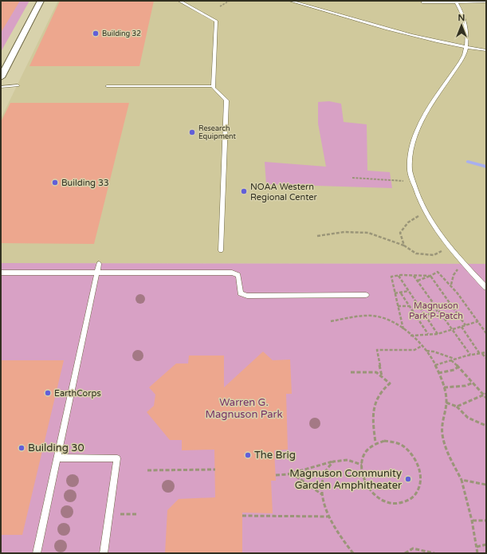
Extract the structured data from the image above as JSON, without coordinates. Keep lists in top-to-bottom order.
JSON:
{
  "parks": ["Magnuson Park P-Patch", "Warren G. Magnuson Park"],
  "places": [
    "Building 32",
    "Research Equipment",
    "Building 33",
    "NOAA Western Regional Center",
    "EarthCorps",
    "Building 30",
    "The Brig",
    "Magnuson Community Garden Amphitheater"
  ],
  "north": "top"
}
